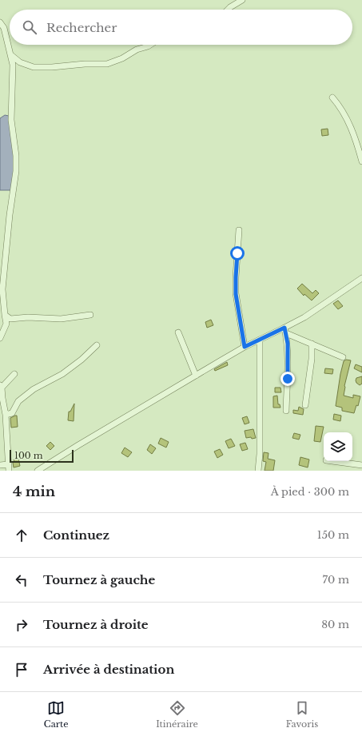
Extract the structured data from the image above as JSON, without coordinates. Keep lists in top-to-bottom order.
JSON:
{
  "scale_bar": "100 m",
  "page": {
    "search": "Rechercher",
    "scale": "100 m",
    "heading": ["4 min", "À pied · 300 m"],
    "list": [
      ["Continuez", "150 m"],
      ["Tournez à gauche", "70 m"],
      ["Tournez à droite", "80 m"],
      "Arrivée à destination"
    ],
    "nav": ["Carte", "Itinéraire", "Favoris"]
  }
}
